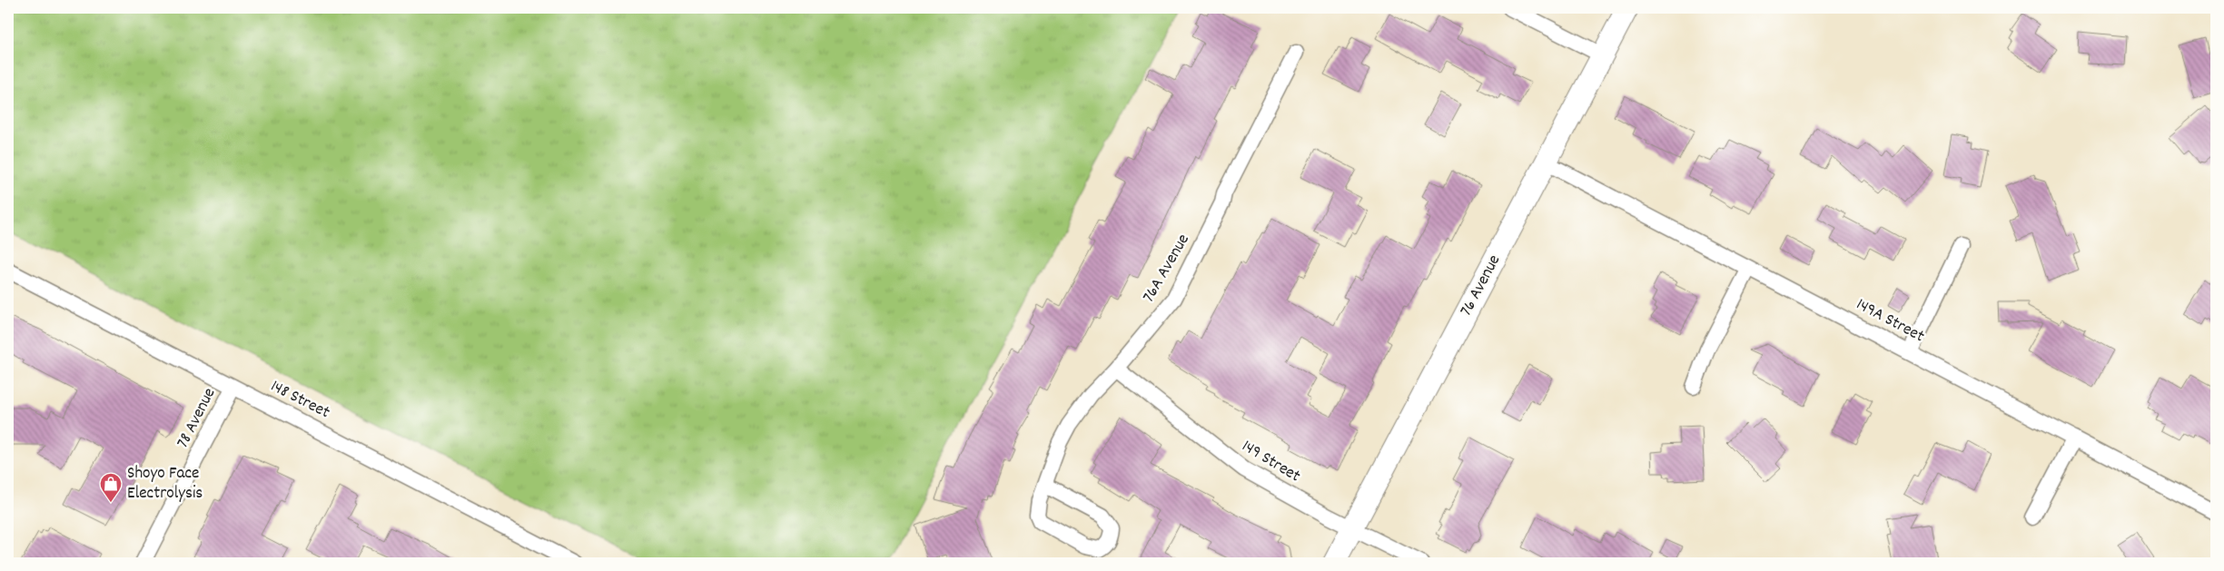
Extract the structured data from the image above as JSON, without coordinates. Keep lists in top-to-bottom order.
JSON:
{
  "streets": {
    "street": [
      "76A Avenue",
      "76 Avenue",
      "149A Street",
      "148 Street",
      "78 Avenue",
      "149 Street"
    ]
  },
  "crossings": [
    ["76A Avenue", "149 Street"],
    ["76 Avenue", "149A Street"],
    ["76 Avenue", "149 Street"],
    ["148 Street", "78 Avenue"]
  ],
  "places": {
    "shop": ["Shoyo Face Electrolysis"]
  }
}
